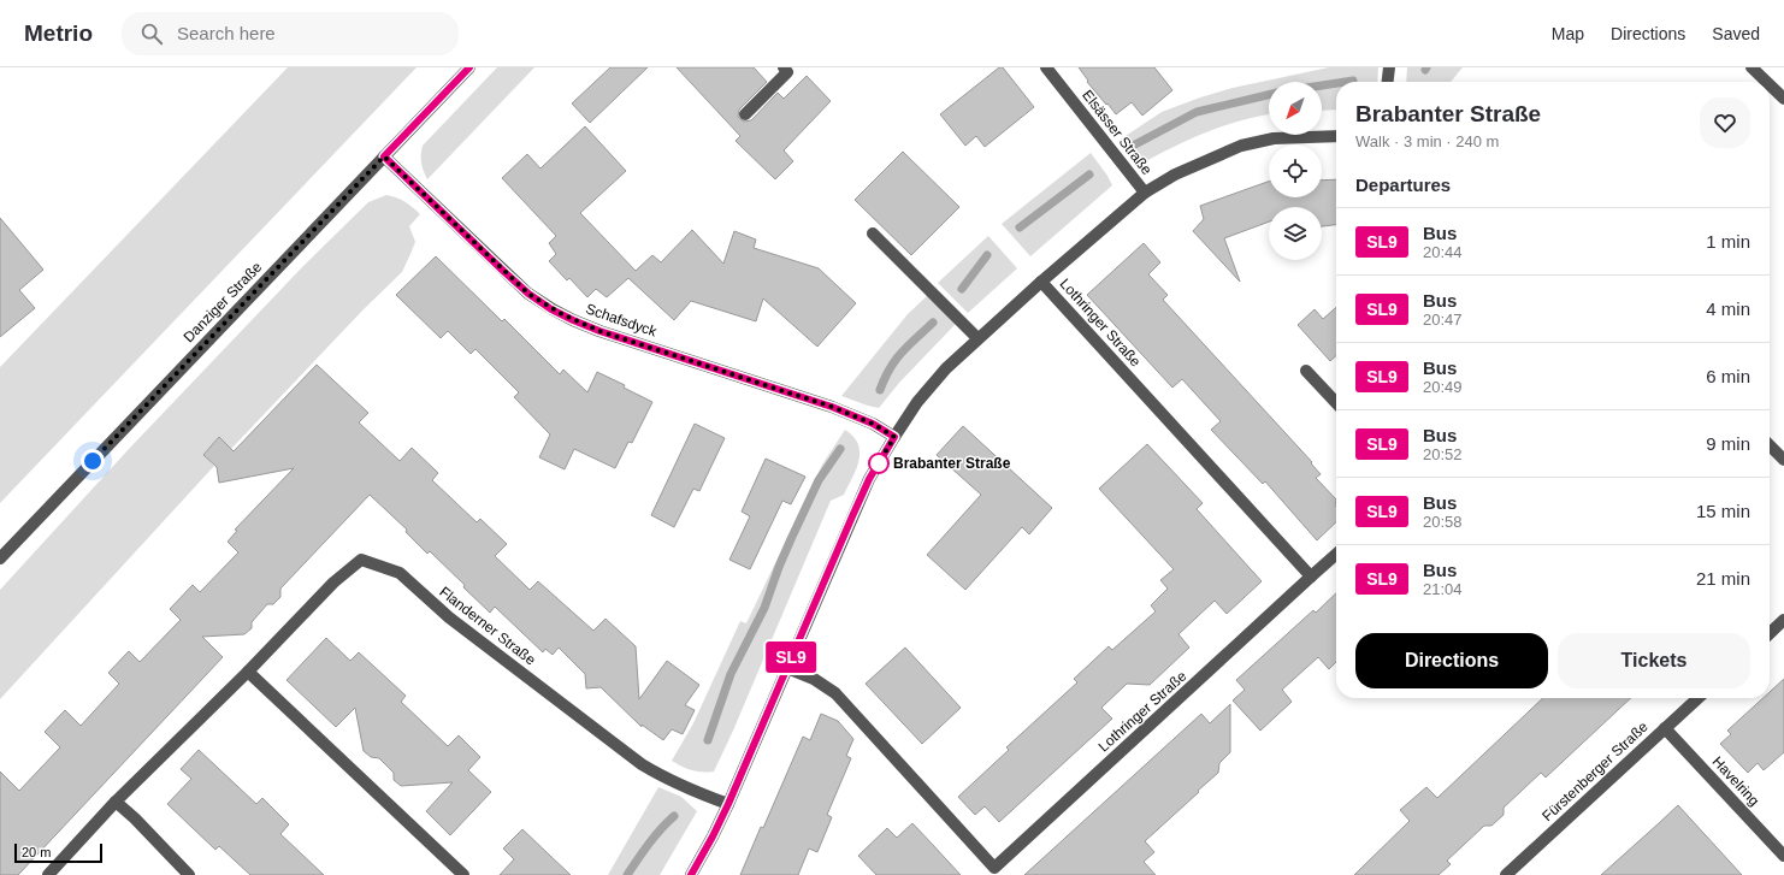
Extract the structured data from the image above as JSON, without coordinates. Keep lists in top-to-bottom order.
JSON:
{
  "streets": {
    "street": [
      "Elsässer Straße",
      "Danziger Straße",
      "Schafsdyck",
      "Lothringer Straße",
      "Flanderner Straße",
      "Fürstenberger Straße",
      "Havelring"
    ]
  },
  "crossings": [
    ["Danziger Straße", "Schafsdyck"],
    ["Fürstenberger Straße", "Havelring"]
  ],
  "places": ["Brabanter Straße"],
  "lines": ["bus line SL9"],
  "scale_bar": "20 m",
  "north": "bottom left",
  "page": {
    "header": "Metrio",
    "search": "Search here",
    "nav": ["Map", "Directions", "Saved"],
    "on_map": "SL9",
    "heading": [
      ["Brabanter Straße", "Walk · 3 min · 240 m"],
      "Departures"
    ],
    "list": [
      {
        "mark": "SL9",
        "name": "Bus",
        "note": "20:44",
        "value": "1 min"
      },
      {
        "mark": "SL9",
        "name": "Bus",
        "note": "20:47",
        "value": "4 min"
      },
      {
        "mark": "SL9",
        "name": "Bus",
        "note": "20:49",
        "value": "6 min"
      },
      {
        "mark": "SL9",
        "name": "Bus",
        "note": "20:52",
        "value": "9 min"
      },
      {
        "mark": "SL9",
        "name": "Bus",
        "note": "20:58",
        "value": "15 min"
      },
      {
        "mark": "SL9",
        "name": "Bus",
        "note": "21:04",
        "value": "21 min"
      }
    ],
    "buttons": ["Directions", "Tickets"],
    "scale": "20 m"
  }
}
